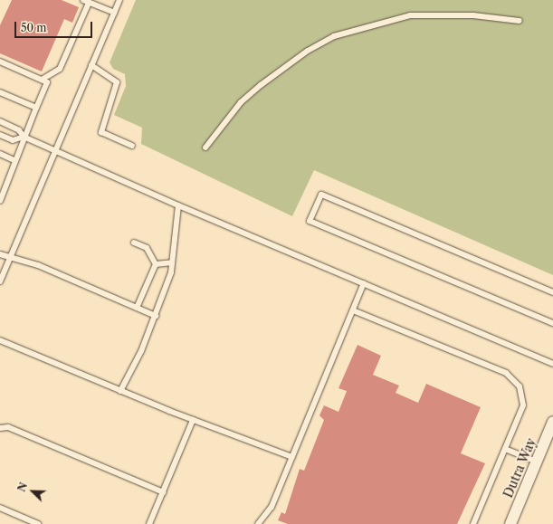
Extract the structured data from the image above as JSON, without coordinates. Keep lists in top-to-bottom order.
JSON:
{
  "streets": {
    "street": ["Dutra Way"]
  },
  "scale_bar": "50 m",
  "north": "top left"
}
